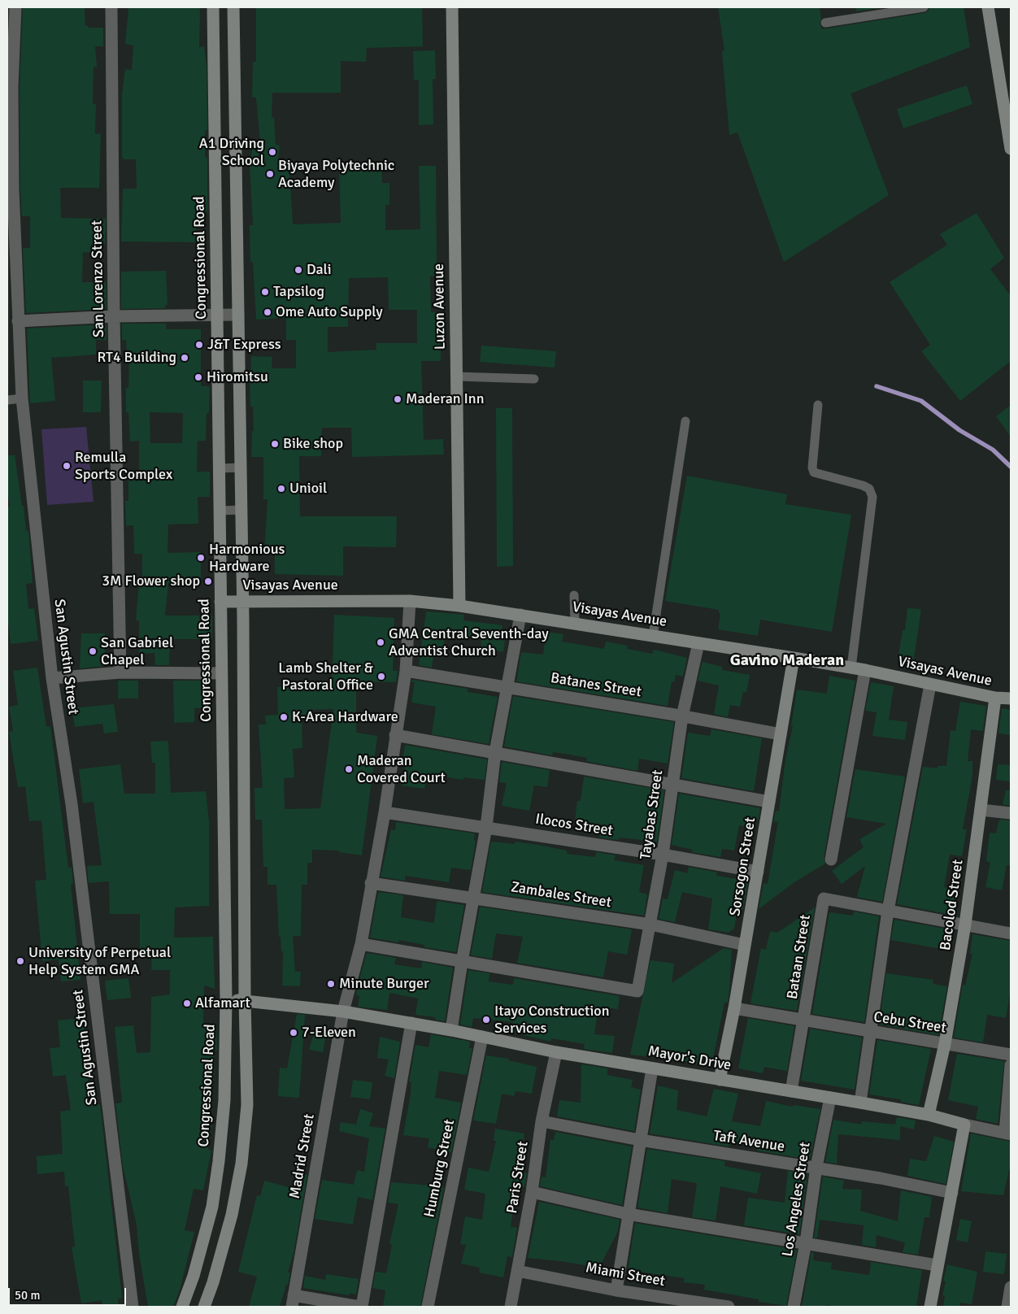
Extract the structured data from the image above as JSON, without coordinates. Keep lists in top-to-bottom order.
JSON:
{
  "streets": {
    "street": [
      "Congressional Road",
      "San Lorenzo Street",
      "Luzon Avenue",
      "Visayas Avenue",
      "San Agustin Street",
      "Batanes Street",
      "Tayabas Street",
      "Ilocos Street",
      "Sorsogon Street",
      "Zambales Street",
      "Bacolod Street",
      "Bataan Street",
      "Cebu Street",
      "Mayor's Drive",
      "Taft Avenue",
      "Madrid Street",
      "Humburg Street",
      "Paris Street",
      "Los Angeles Street",
      "Miami Street"
    ]
  },
  "crossings": [
    ["Congressional Road", "Visayas Avenue"],
    ["Congressional Road", "Mayor's Drive"],
    ["Luzon Avenue", "Visayas Avenue"],
    ["Visayas Avenue", "Tayabas Street"],
    ["Visayas Avenue", "Sorsogon Street"],
    ["Visayas Avenue", "Bacolod Street"],
    ["Batanes Street", "Tayabas Street"],
    ["Batanes Street", "Sorsogon Street"],
    ["Tayabas Street", "Ilocos Street"],
    ["Tayabas Street", "Zambales Street"],
    ["Ilocos Street", "Sorsogon Street"],
    ["Sorsogon Street", "Zambales Street"],
    ["Sorsogon Street", "Cebu Street"],
    ["Sorsogon Street", "Mayor's Drive"],
    ["Bacolod Street", "Cebu Street"],
    ["Bacolod Street", "Mayor's Drive"],
    ["Bataan Street", "Cebu Street"],
    ["Bataan Street", "Mayor's Drive"],
    ["Mayor's Drive", "Madrid Street"],
    ["Mayor's Drive", "Humburg Street"],
    ["Mayor's Drive", "Paris Street"],
    ["Mayor's Drive", "Los Angeles Street"],
    ["Taft Avenue", "Paris Street"],
    ["Taft Avenue", "Los Angeles Street"],
    ["Paris Street", "Miami Street"]
  ],
  "districts": ["Gavino Maderan"],
  "places": [
    "A1 Driving School",
    "Biyaya Polytechnic Academy",
    "Dali",
    "Tapsilog",
    "Ome Auto Supply",
    "J&T Express",
    "RT4 Building",
    "Hiromitsu",
    "Maderan Inn",
    "Bike shop",
    "Remulla Sports Complex",
    "Unioil",
    "Harmonious Hardware",
    "3M Flower shop",
    "GMA Central Seventh-day Adventist Church",
    "San Gabriel Chapel",
    "Lamb Shelter & Pastoral Office",
    "K-Area Hardware",
    "Maderan Covered Court",
    "University of Perpetual Help System GMA",
    "Minute Burger",
    "Alfamart",
    "Itayo Construction Services",
    "7-Eleven"
  ],
  "scale_bar": "50 m"
}
